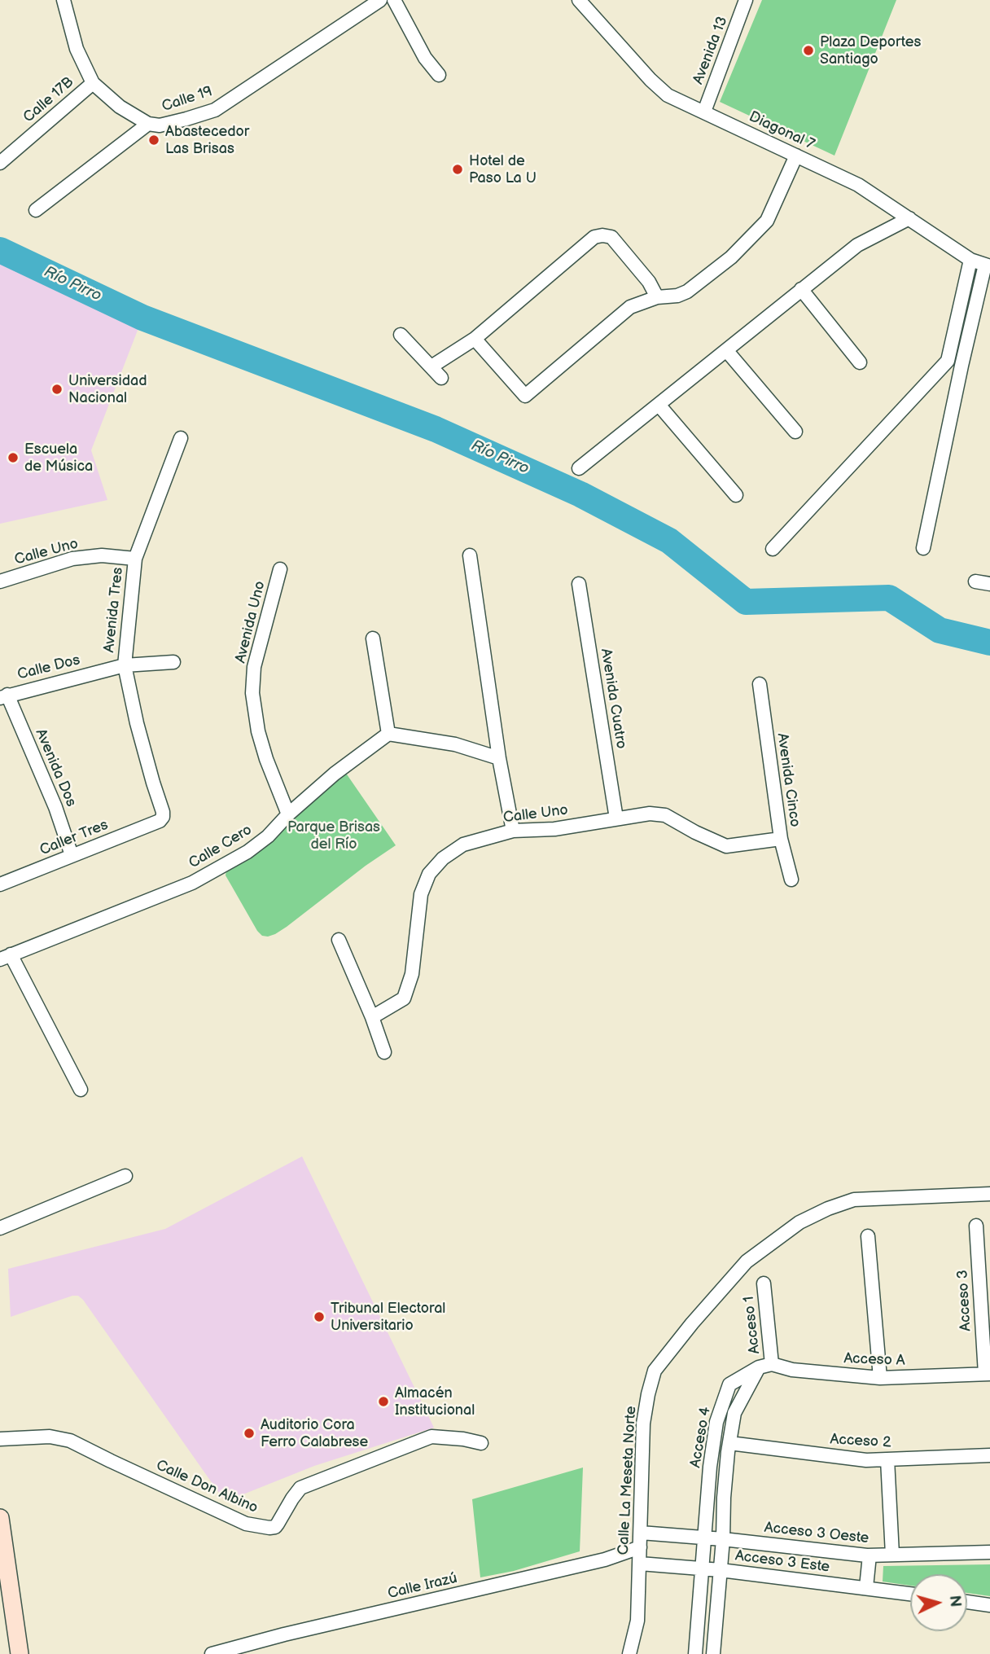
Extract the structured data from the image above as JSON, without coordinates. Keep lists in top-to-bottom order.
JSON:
{
  "streets": {
    "street": [
      "Avenida 13",
      "Calle 19",
      "Calle 17B",
      "Diagonal 7",
      "Calle Uno",
      "Avenida Tres",
      "Avenida Uno",
      "Calle Dos",
      "Avenida Cuatro",
      "Avenida Dos",
      "Avenida Cinco",
      "Caller Tres",
      "Calle Cero",
      "Acceso 3",
      "Acceso 1",
      "Acceso A",
      "Acceso 4",
      "Acceso 2",
      "Calle La Meseta Norte",
      "Calle Don Albino",
      "Acceso 3 Oeste",
      "Acceso 3 Este",
      "Calle Irazú"
    ]
  },
  "crossings": [
    ["Avenida 13", "Diagonal 7"],
    ["Calle Uno", "Avenida Tres"],
    ["Calle Uno", "Avenida Cuatro"],
    ["Calle Uno", "Avenida Cinco"],
    ["Avenida Tres", "Calle Dos"],
    ["Avenida Tres", "Caller Tres"],
    ["Avenida Uno", "Calle Cero"],
    ["Calle Dos", "Avenida Dos"],
    ["Avenida Dos", "Caller Tres"],
    ["Acceso 3", "Acceso A"],
    ["Acceso 1", "Acceso A"],
    ["Acceso A", "Acceso 4"],
    ["Acceso 4", "Acceso 2"],
    ["Acceso 4", "Acceso 3 Oeste"],
    ["Acceso 4", "Acceso 3 Este"],
    ["Calle La Meseta Norte", "Acceso 3 Oeste"],
    ["Calle La Meseta Norte", "Acceso 3 Este"],
    ["Calle La Meseta Norte", "Calle Irazú"]
  ],
  "water": ["Río Pirro"],
  "parks": ["Parque Brisas del Río"],
  "places": [
    "Plaza Deportes Santiago",
    "Abastecedor Las Brisas",
    "Hotel de Paso La U",
    "Universidad Nacional",
    "Escuela de Música",
    "Tribunal Electoral Universitario",
    "Almacén Institucional",
    "Auditorio Cora Ferro Calabrese"
  ],
  "north": "right"
}
